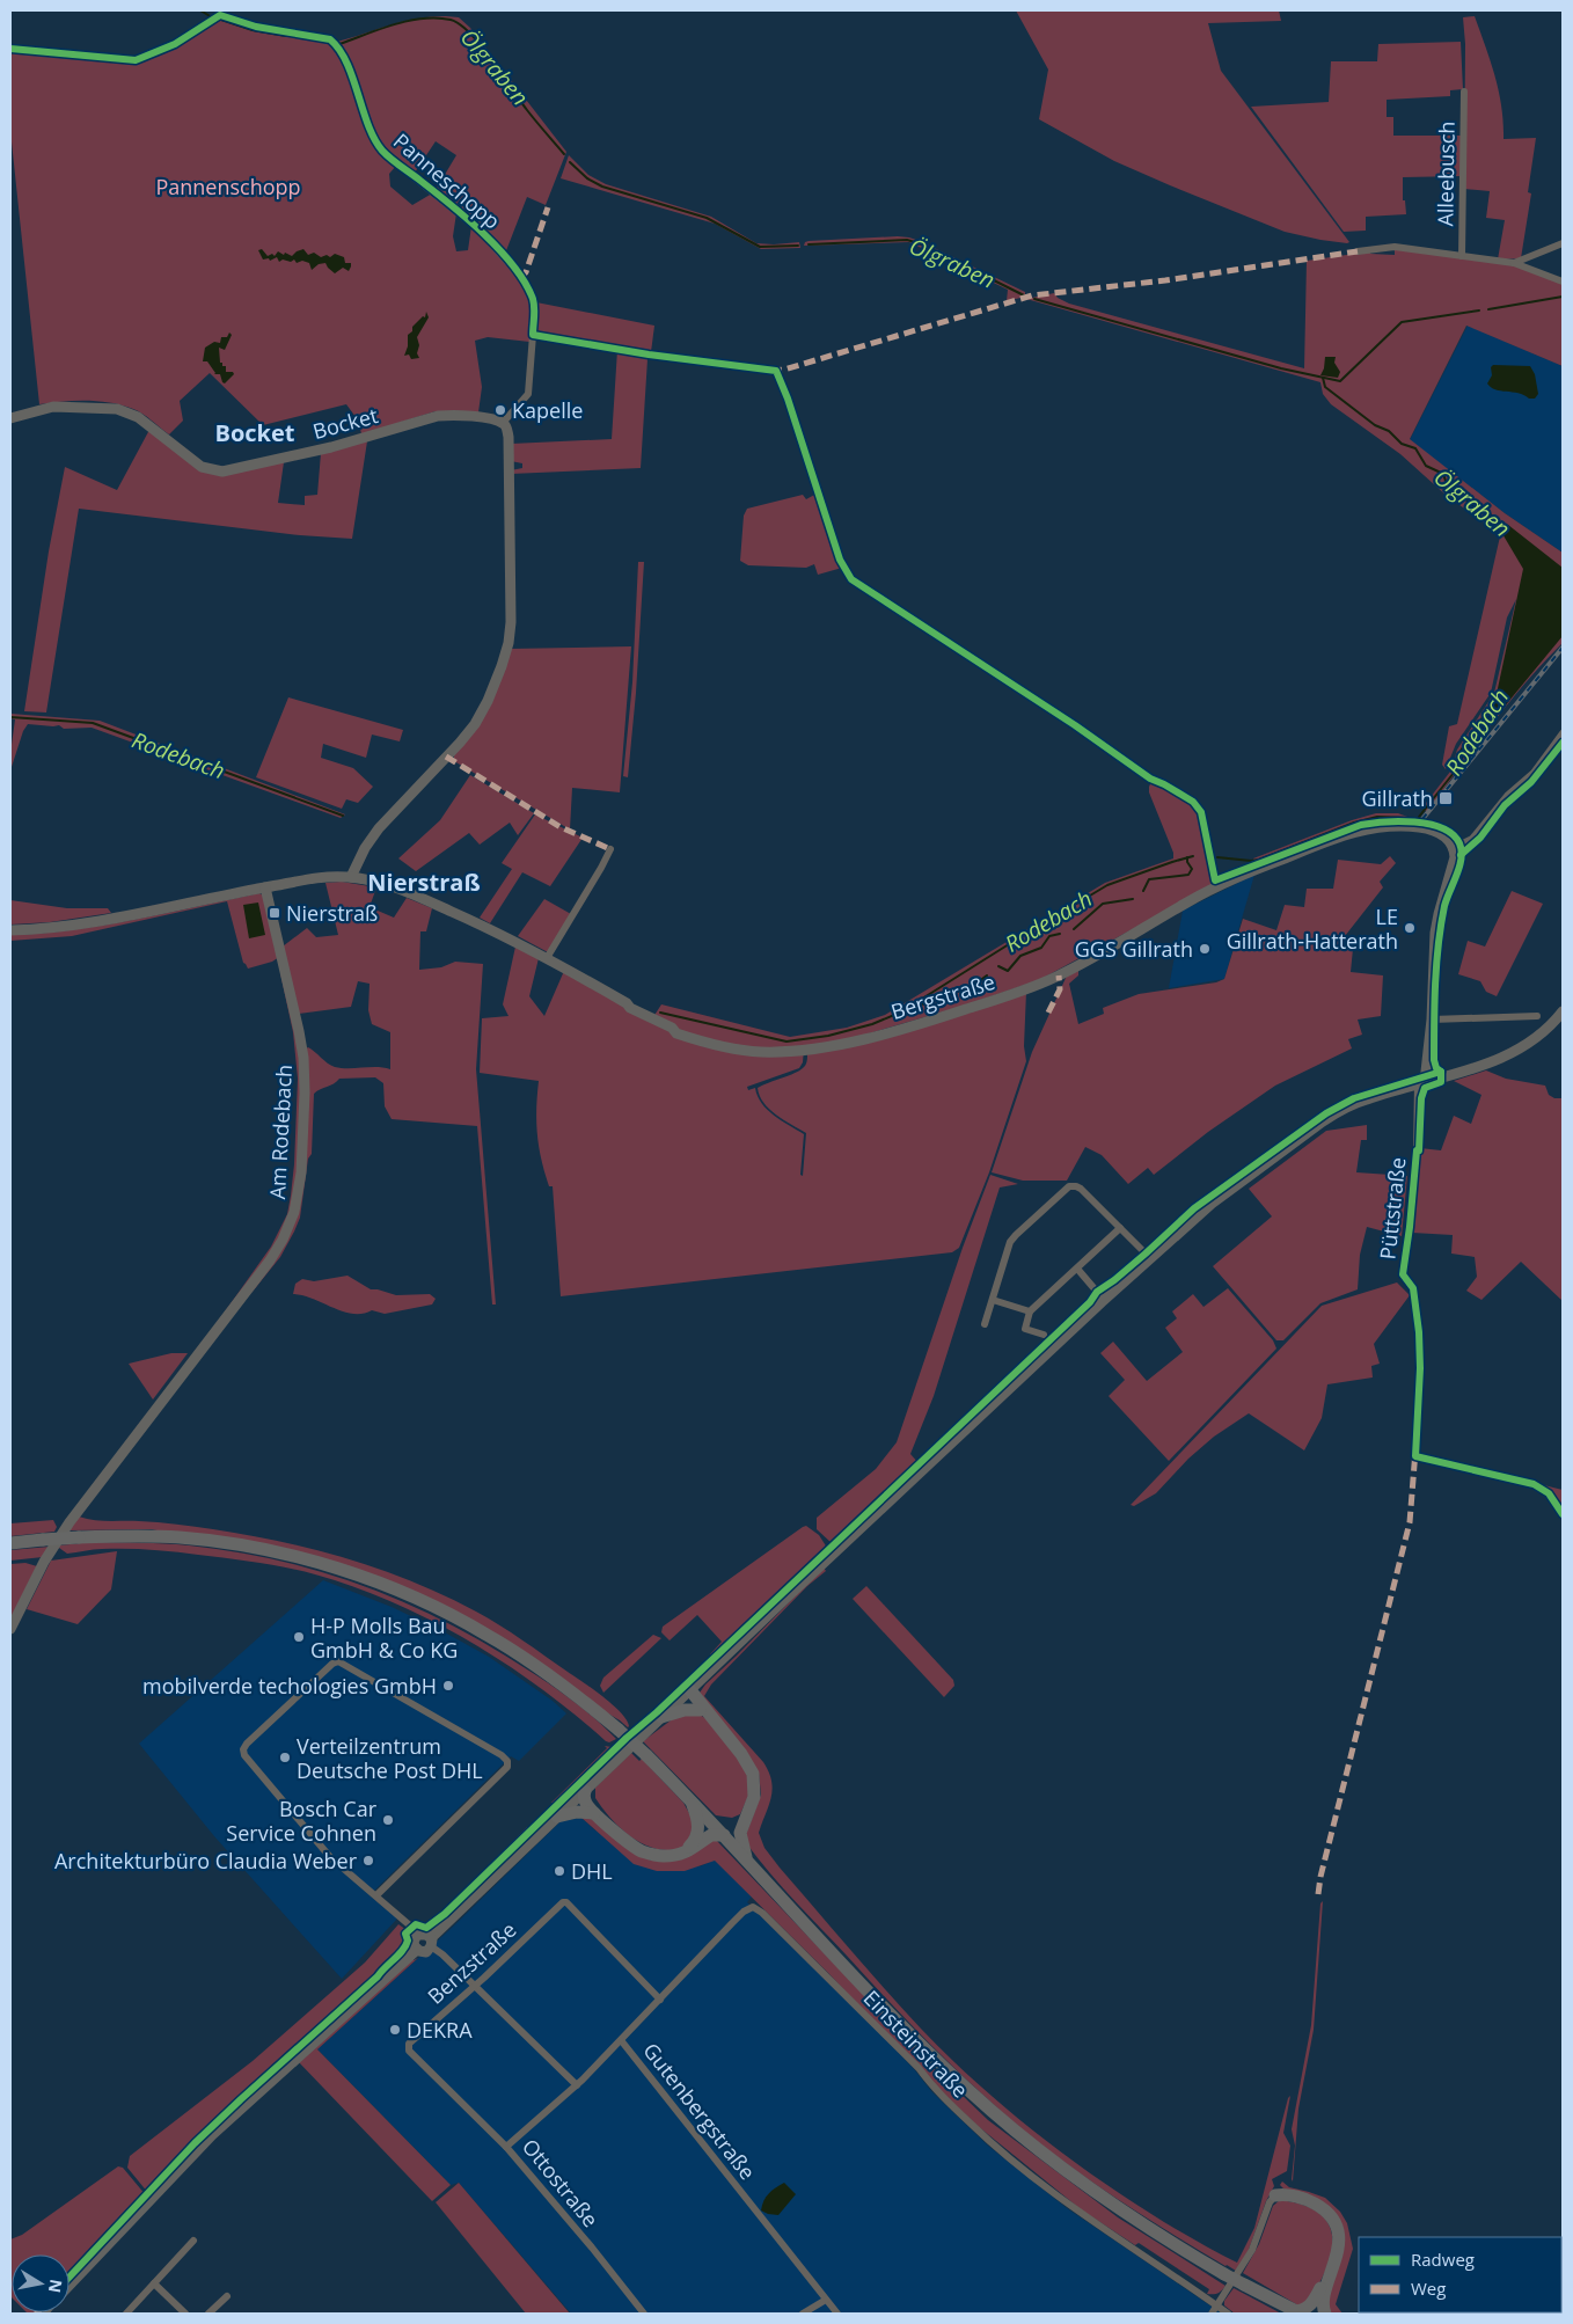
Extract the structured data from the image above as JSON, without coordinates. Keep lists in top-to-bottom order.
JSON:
{
  "streets": {
    "street": [
      "Alleebusch",
      "Panneschopp",
      "Bocket",
      "Bergstraße",
      "Am Rodebach",
      "Püttstraße",
      "Benzstraße",
      "Einsteinstraße",
      "Gutenbergstraße",
      "Ottostraße"
    ]
  },
  "crossings": [
    ["Benzstraße", "Einsteinstraße"],
    ["Benzstraße", "Ottostraße"],
    ["Einsteinstraße", "Gutenbergstraße"],
    ["Gutenbergstraße", "Ottostraße"]
  ],
  "districts": ["Bocket", "Nierstraß"],
  "water": ["Ölgraben", "Rodebach"],
  "parks": ["Pannenschopp"],
  "places": {
    "other": [
      "Kapelle",
      "LE Gillrath-Hatterath",
      "GGS Gillrath",
      "H-P Molls Bau GmbH & Co KG",
      "mobilverde techologies GmbH",
      "Verteilzentrum Deutsche Post DHL",
      "Bosch Car Service Cohnen",
      "Architekturbüro Claudia Weber",
      "DHL",
      "DEKRA"
    ],
    "transit": ["Gillrath", "Nierstraß"]
  },
  "legend": ["Radweg", "Weg"],
  "north": "right"
}
